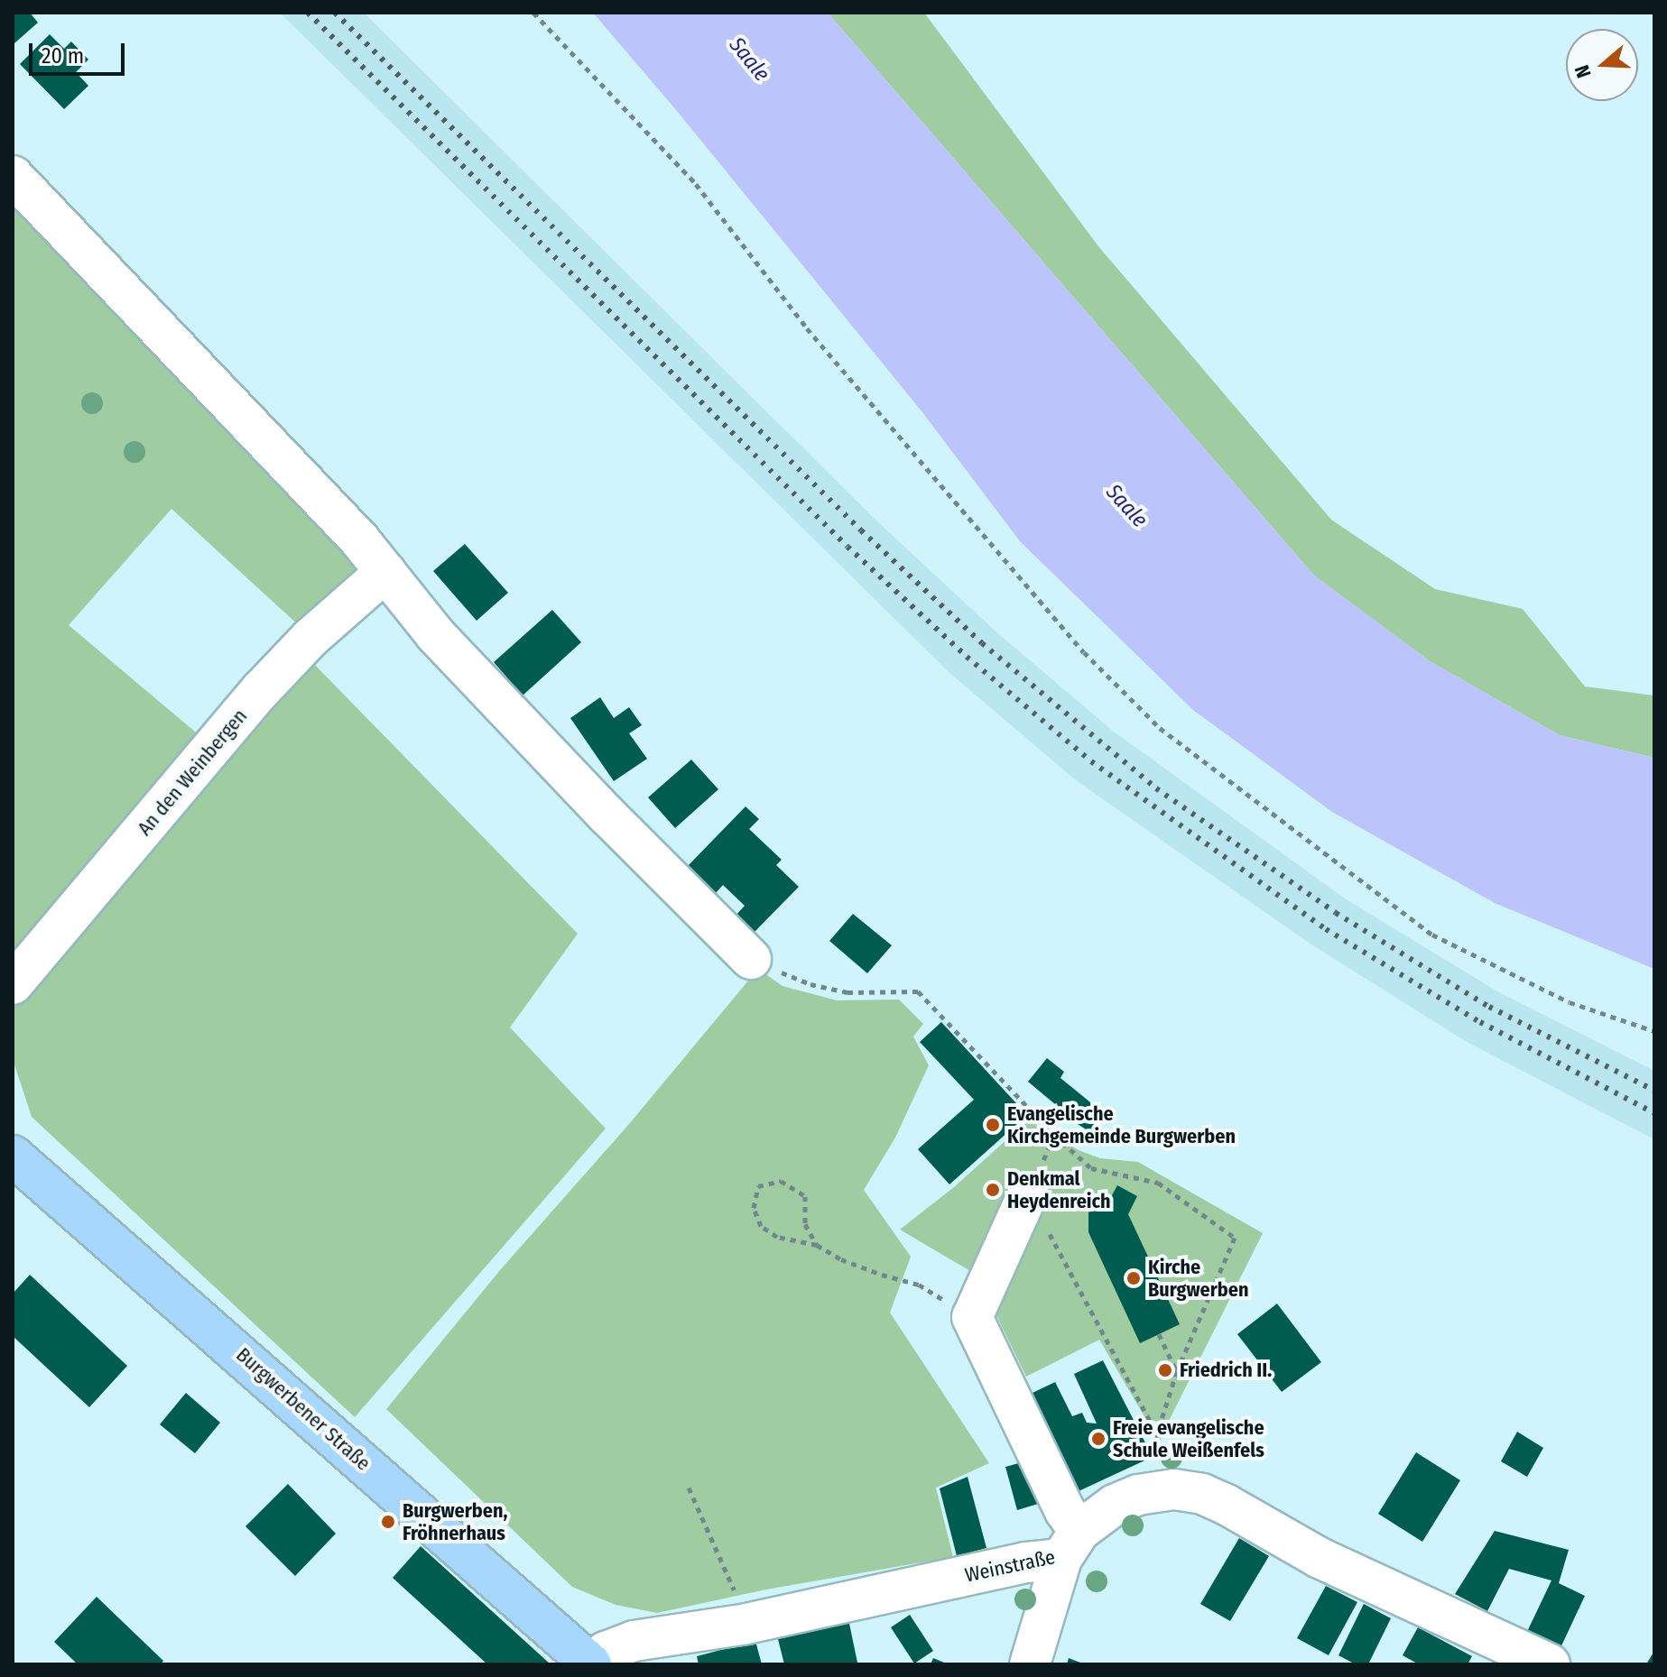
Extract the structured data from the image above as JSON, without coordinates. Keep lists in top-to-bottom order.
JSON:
{
  "streets": {
    "main road": ["Burgwerbener Straße"],
    "street": ["An den Weinbergen", "Weinstraße"]
  },
  "crossings": [
    ["Burgwerbener Straße", "Weinstraße"]
  ],
  "water": ["Saale"],
  "places": [
    "Evangelische Kirchgemeinde Burgwerben",
    "Denkmal Heydenreich",
    "Kirche Burgwerben",
    "Friedrich II.",
    "Freie evangelische Schule Weißenfels",
    "Burgwerben, Fröhnerhaus"
  ],
  "scale_bar": "20 m",
  "north": "left"
}
